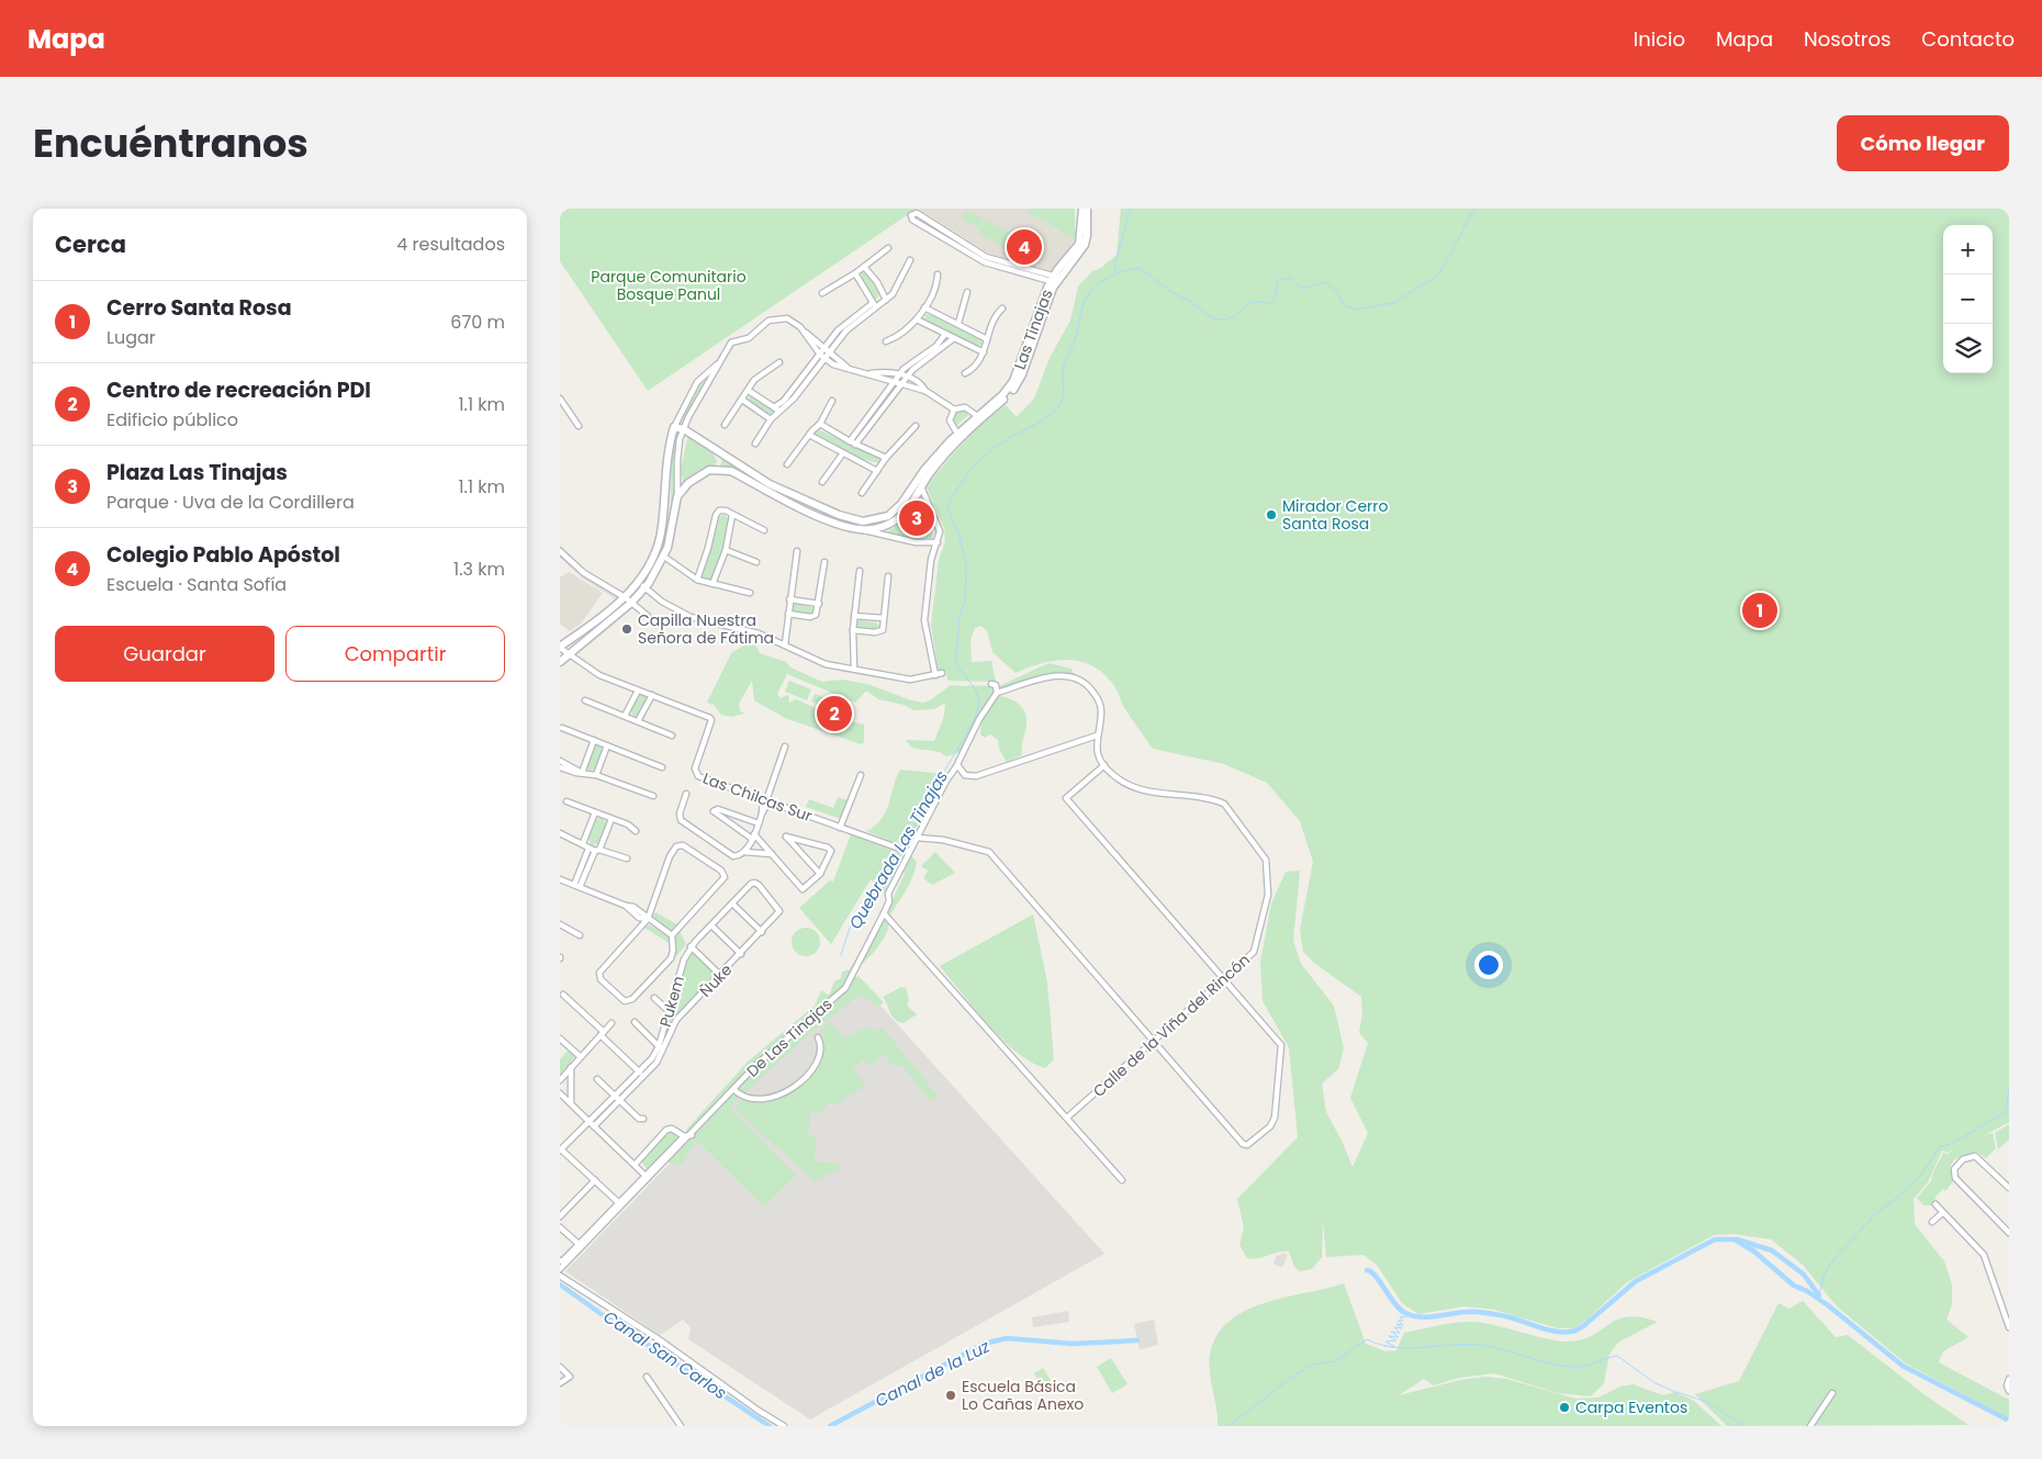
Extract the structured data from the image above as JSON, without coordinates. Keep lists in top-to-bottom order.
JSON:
{
  "streets": {
    "street": [
      "Las Tinajas",
      "Las Chilcas Sur",
      "Ñuke",
      "Pukem",
      "Calle de la Viña del Rincón",
      "De Las Tinajas"
    ]
  },
  "crossings": [
    ["Las Chilcas Sur", "De Las Tinajas"],
    ["Ñuke", "Pukem"]
  ],
  "water": ["Quebrada Las Tinajas", "Canal San Carlos", "Canal de la Luz"],
  "parks": ["Parque Comunitario Bosque Panul"],
  "places": [
    "Mirador Cerro Santa Rosa",
    "Capilla Nuestra Señora de Fátima",
    "Escuela Básica Lo Cañas Anexo",
    "Carpa Eventos"
  ],
  "page": {
    "header": "Mapa",
    "nav": [
      "Inicio",
      "Mapa",
      "Nosotros",
      "Contacto"
    ],
    "title": "Encuéntranos",
    "buttons": [
      "Cómo llegar",
      ["Guardar", "Compartir"]
    ],
    "heading": ["Cerca", "4 resultados"],
    "map_buttons": ["+", "−"],
    "pins": [
      "4",
      "3",
      "1",
      "2"
    ],
    "list": [
      {
        "mark": "1",
        "name": "Cerro Santa Rosa",
        "note": "Lugar",
        "value": "670 m"
      },
      {
        "mark": "2",
        "name": "Centro de recreación PDI",
        "note": "Edificio público",
        "value": "1.1 km"
      },
      {
        "mark": "3",
        "name": "Plaza Las Tinajas",
        "note": "Parque · Uva de la Cordillera",
        "value": "1.1 km"
      },
      {
        "mark": "4",
        "name": "Colegio Pablo Apóstol",
        "note": "Escuela · Santa Sofía",
        "value": "1.3 km"
      }
    ]
  }
}
